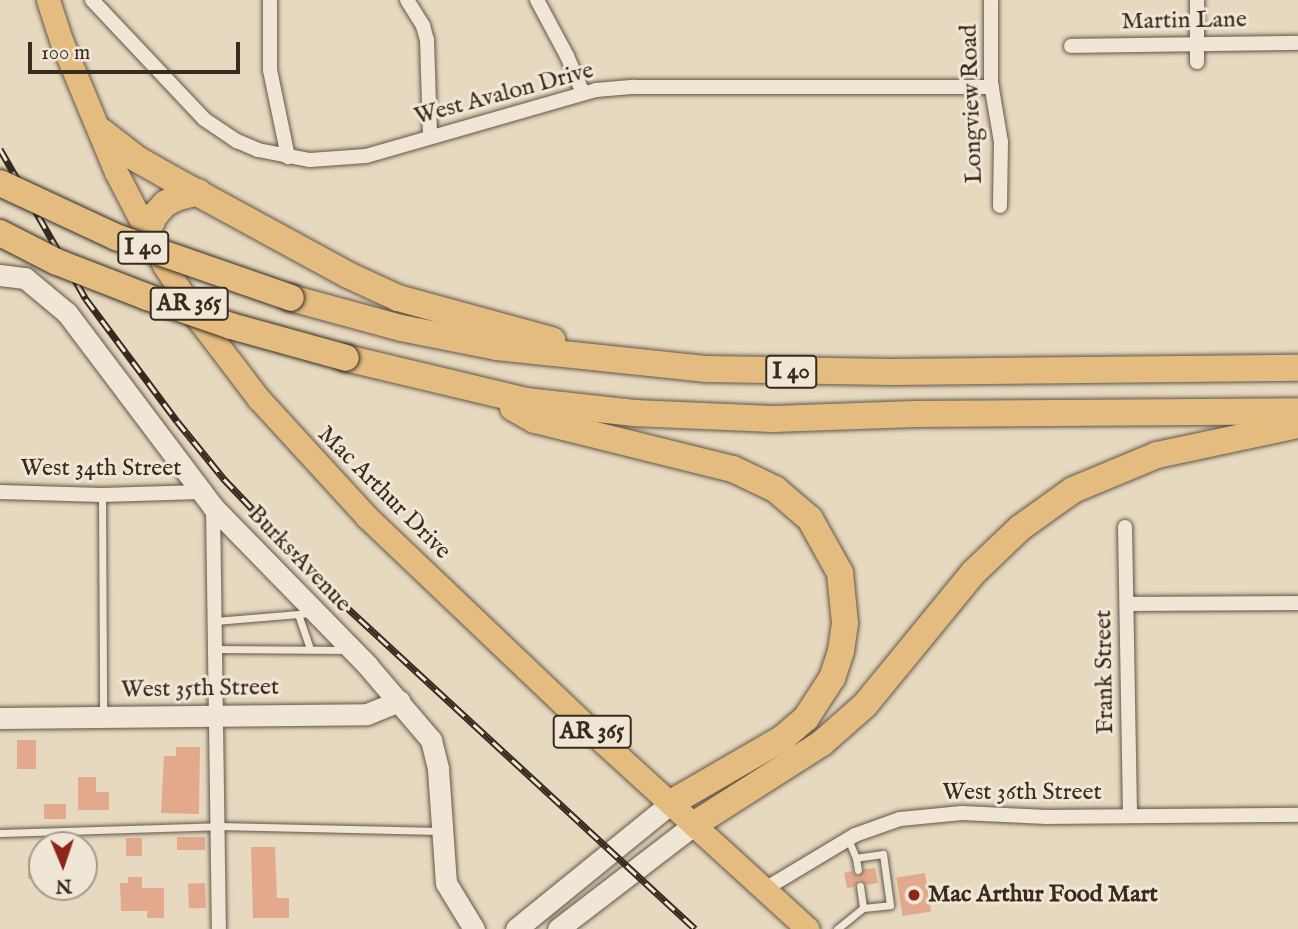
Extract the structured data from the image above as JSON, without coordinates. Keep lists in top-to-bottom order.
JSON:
{
  "streets": {
    "highway": ["I 40"],
    "main road": [
      "AR 365",
      "Mac Arthur Drive",
      "Burks Avenue",
      "West 35th Street"
    ],
    "street": [
      "Martin Lane",
      "West Avalon Drive",
      "Longview Road",
      "West 34th Street",
      "Frank Street",
      "West 36th Street"
    ]
  },
  "crossings": [
    ["West Avalon Drive", "Longview Road"],
    ["West 34th Street", "Burks Avenue"],
    ["Mac Arthur Drive", "West 36th Street"],
    ["Burks Avenue", "West 35th Street"],
    ["Frank Street", "West 36th Street"]
  ],
  "places": ["Mac Arthur Food Mart"],
  "scale_bar": "100 m",
  "north": "bottom"
}
